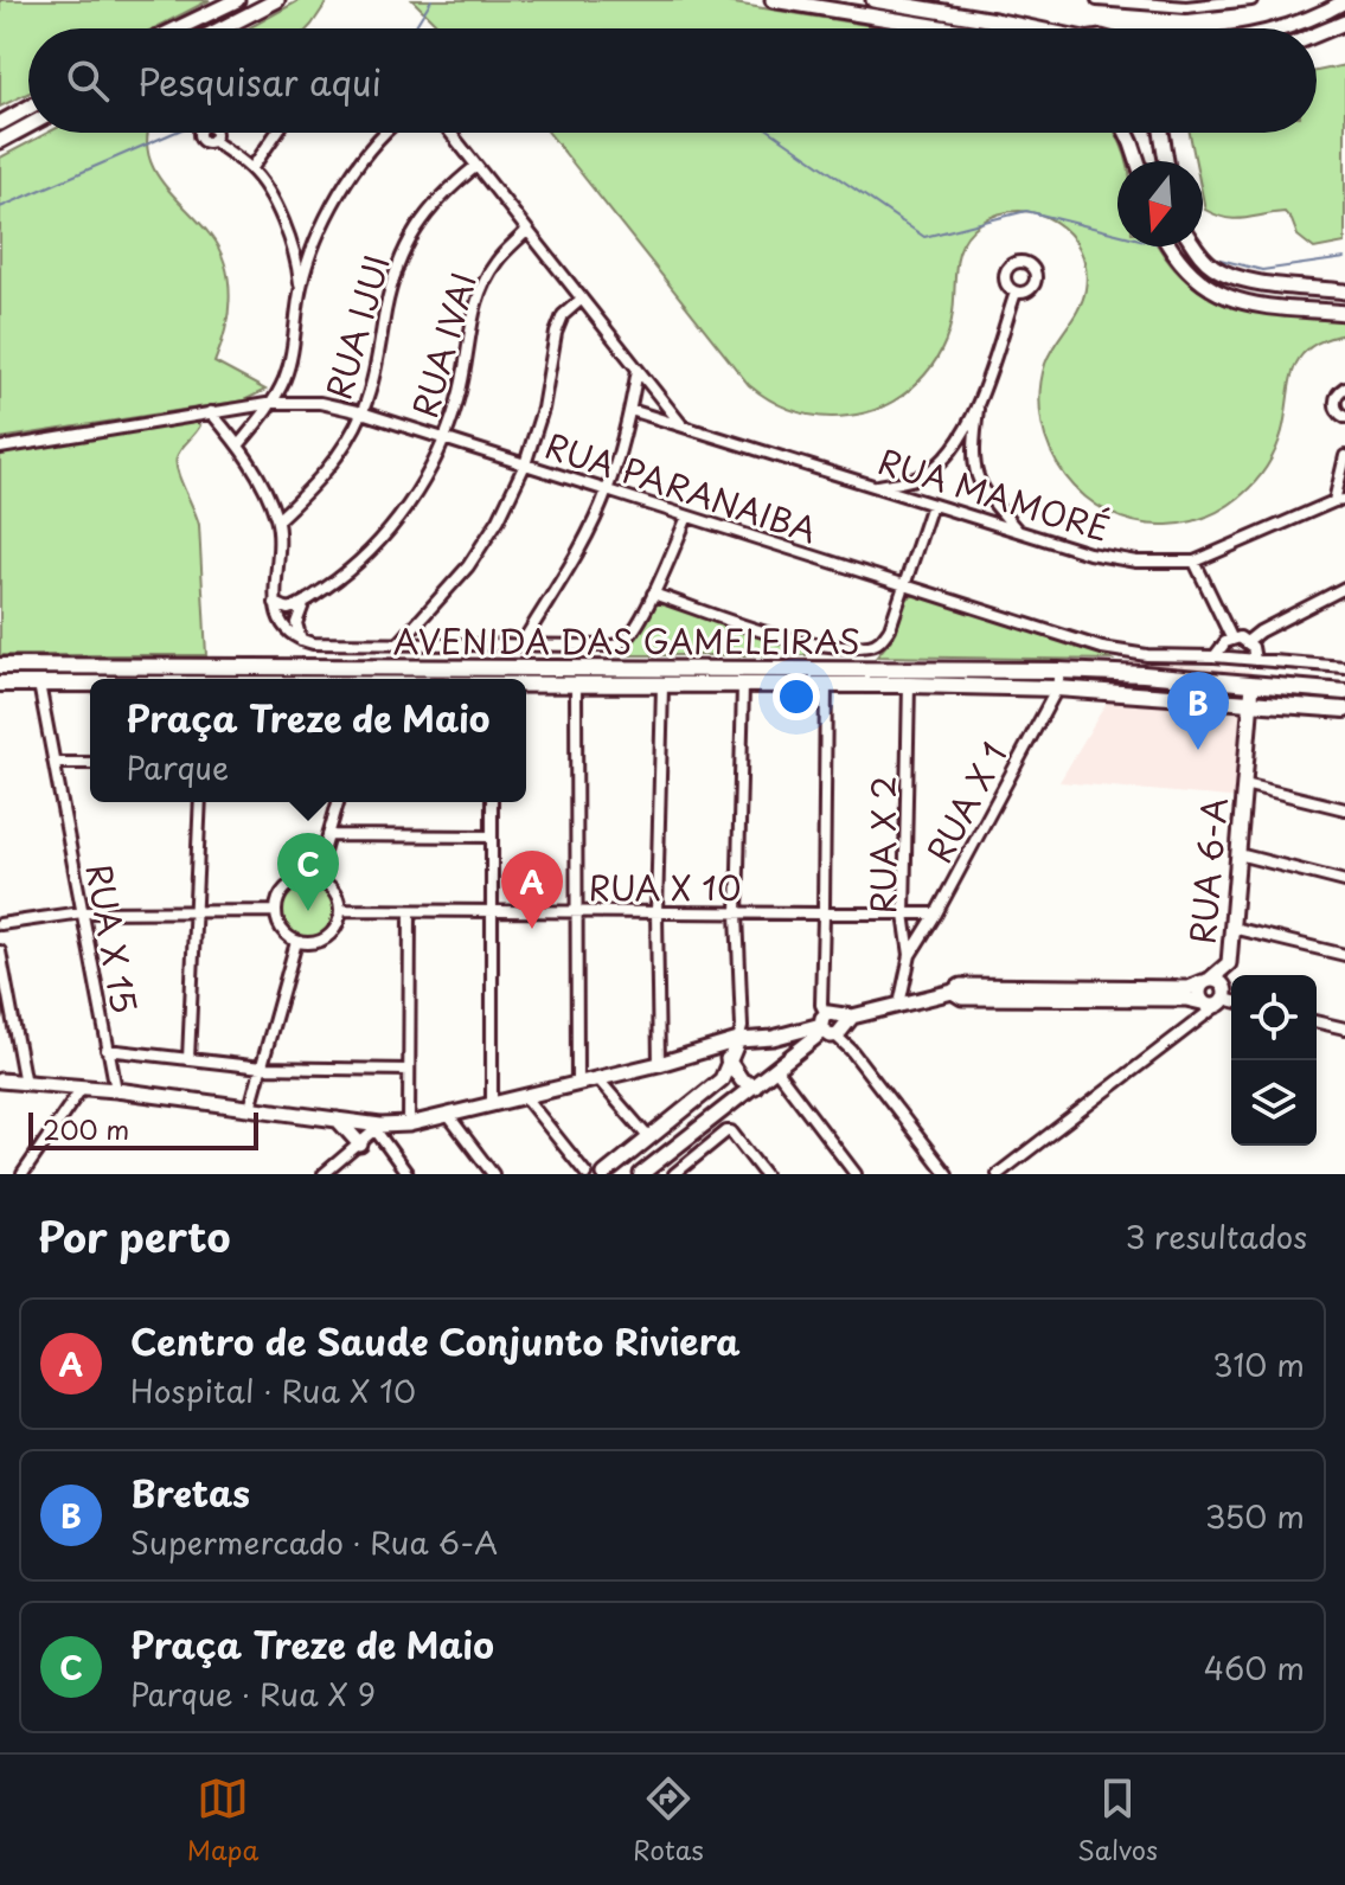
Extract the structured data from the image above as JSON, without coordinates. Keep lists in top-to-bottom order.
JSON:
{
  "streets": {
    "main road": ["AVENIDA DAS GAMELEIRAS"],
    "street": [
      "RUA IJUI",
      "RUA IVAI",
      "RUA PARANAIBA",
      "RUA MAMORÉ",
      "RUA X 1",
      "RUA X 2",
      "RUA 6-A",
      "RUA X 10",
      "RUA X 15"
    ]
  },
  "crossings": [
    ["RUA IJUI", "RUA PARANAIBA"],
    ["RUA IVAI", "RUA PARANAIBA"],
    ["AVENIDA DAS GAMELEIRAS", "RUA X 1"],
    ["AVENIDA DAS GAMELEIRAS", "RUA X 2"],
    ["AVENIDA DAS GAMELEIRAS", "RUA 6-A"],
    ["AVENIDA DAS GAMELEIRAS", "RUA X 15"],
    ["RUA X 1", "RUA X 2"],
    ["RUA X 1", "RUA X 10"],
    ["RUA X 2", "RUA X 10"]
  ],
  "scale_bar": "200 m",
  "north": "bottom",
  "page": {
    "search": "Pesquisar aqui",
    "pins": ["B", "C", "A"],
    "popup": ["Praça Treze de Maio", "Parque"],
    "scale": "200 m",
    "heading": ["Por perto", "3 resultados"],
    "list": [
      {
        "mark": "A",
        "name": "Centro de Saude Conjunto Riviera",
        "note": "Hospital · Rua X 10",
        "value": "310 m"
      },
      {
        "mark": "B",
        "name": "Bretas",
        "note": "Supermercado · Rua 6-A",
        "value": "350 m"
      },
      {
        "mark": "C",
        "name": "Praça Treze de Maio",
        "note": "Parque · Rua X 9",
        "value": "460 m"
      }
    ],
    "nav": ["Mapa", "Rotas", "Salvos"]
  }
}
